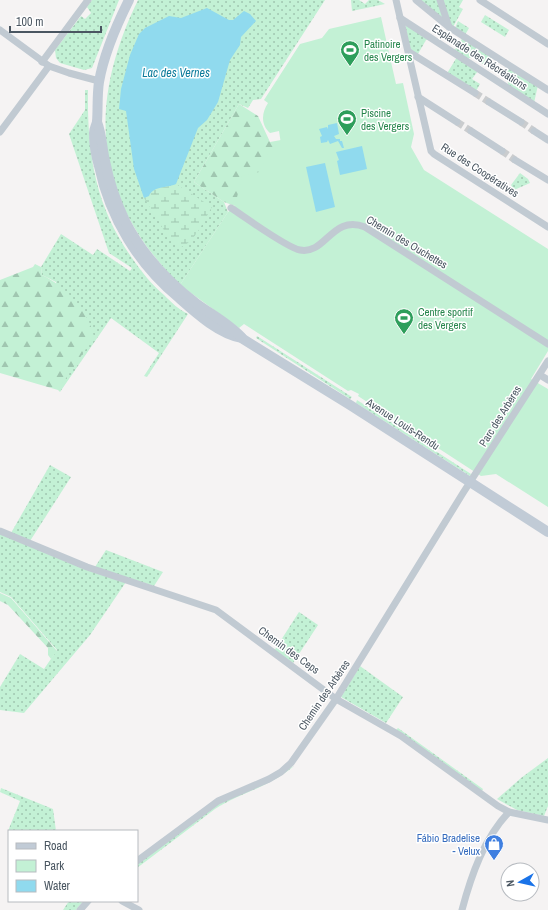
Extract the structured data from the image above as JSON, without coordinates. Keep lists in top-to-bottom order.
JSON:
{
  "streets": {
    "main road": ["Avenue Louis-Rendu"],
    "street": [
      "Esplanade des Récréations",
      "Rue des Coopératives",
      "Chemin des Ouchettes",
      "Parc des Arbères",
      "Chemin des Ceps",
      "Chemin des Arbères"
    ]
  },
  "crossings": [
    ["Esplanade des Récréations", "Rue des Coopératives"],
    ["Parc des Arbères", "Avenue Louis-Rendu"],
    ["Parc des Arbères", "Chemin des Arbères"],
    ["Avenue Louis-Rendu", "Chemin des Arbères"],
    ["Chemin des Ceps", "Chemin des Arbères"]
  ],
  "water": ["Lac des Vernes"],
  "places": {
    "sports": ["Patinoire des Vergers", "Piscine des Vergers", "Centre sportif des Vergers"],
    "shop": ["Fábio Bradelise - Velux"]
  },
  "legend": ["Road", "Park", "Water"],
  "scale_bar": "100 m",
  "north": "left"
}
